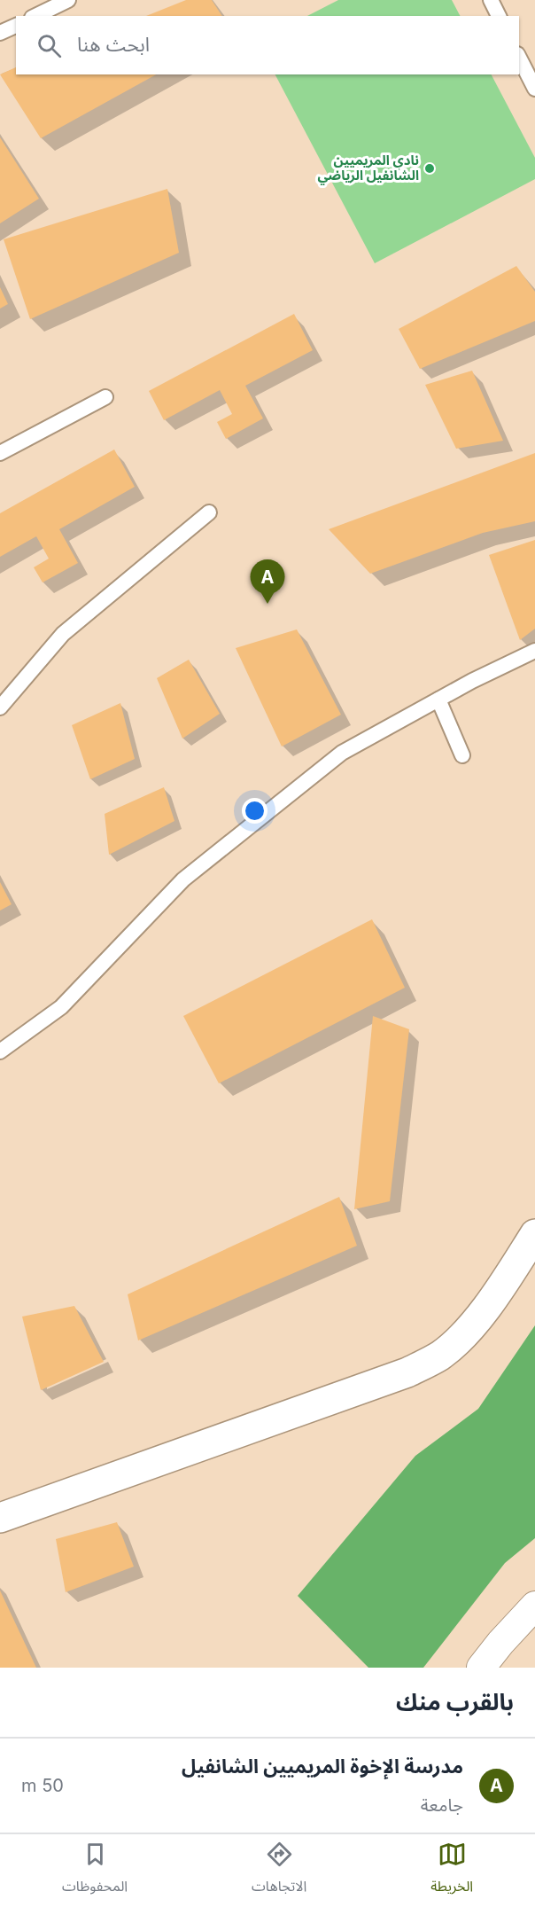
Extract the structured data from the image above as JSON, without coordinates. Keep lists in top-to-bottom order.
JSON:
{
  "places": ["نادي المريميين الشانفيل الرياضي"],
  "page": {
    "search": "ابحث هنا",
    "pins": "A",
    "heading": "بالقرب منك",
    "list": [
      {
        "mark": "A",
        "name": "مدرسة الإخوة المريميين الشانفيل",
        "note": "جامعة",
        "value": "50 m"
      }
    ],
    "nav": ["الخريطة", "الاتجاهات", "المحفوظات"]
  }
}
